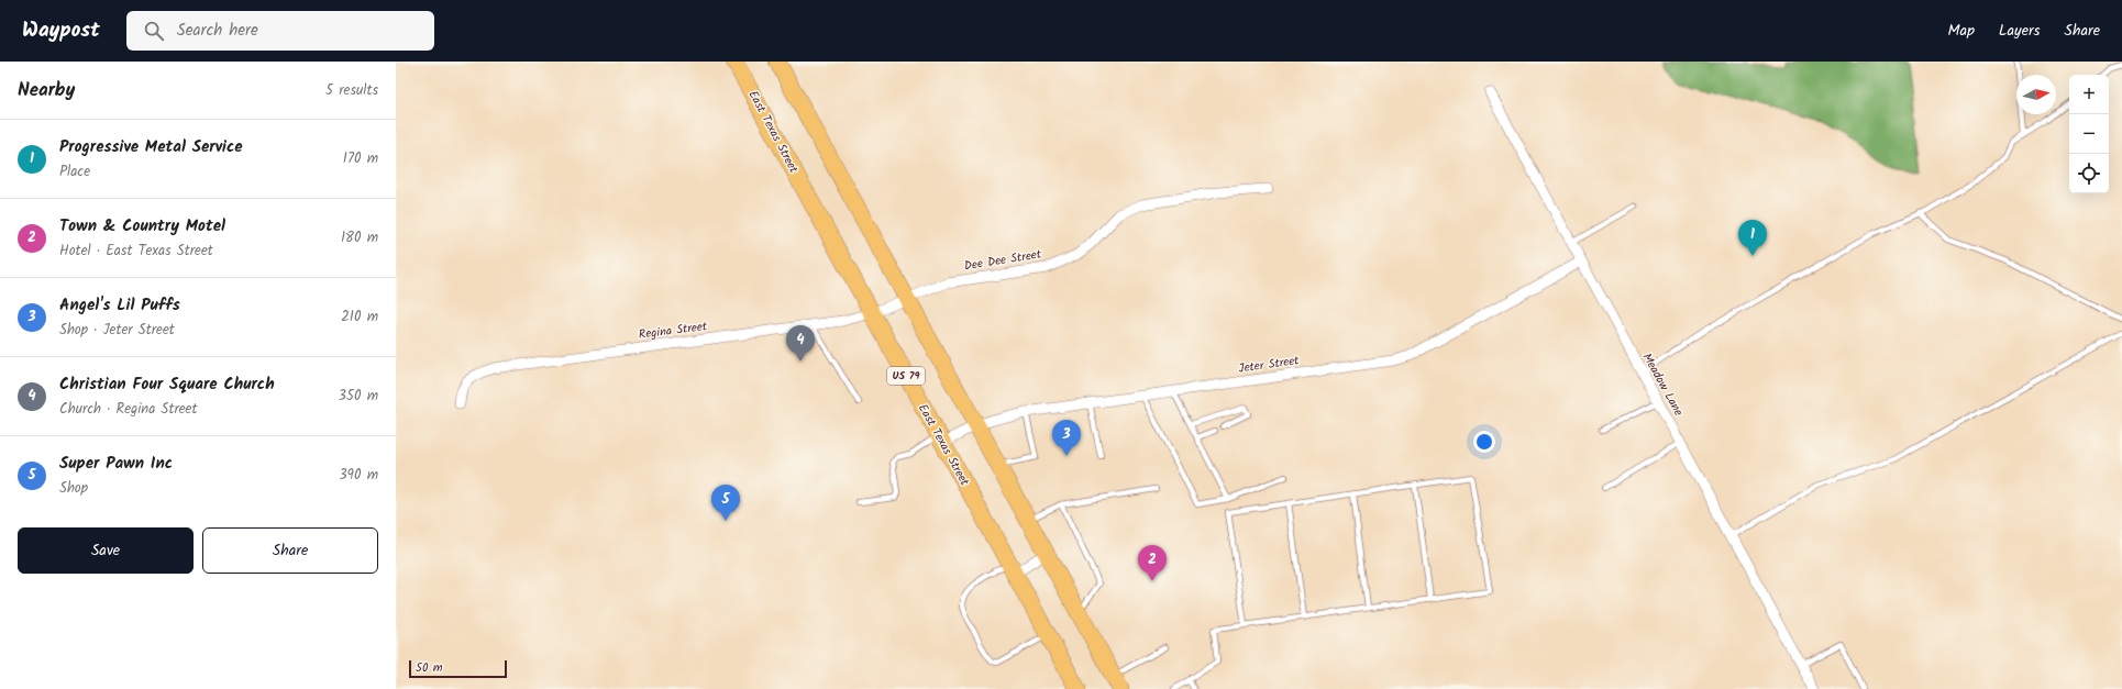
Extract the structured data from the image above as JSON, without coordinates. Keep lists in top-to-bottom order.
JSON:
{
  "streets": {
    "main road": ["East Texas Street", "US 79"],
    "street": [
      "Dee Dee Street",
      "Regina Street",
      "Jeter Street",
      "Meadow Lane"
    ]
  },
  "crossings": [
    ["East Texas Street", "Regina Street"],
    ["East Texas Street", "Jeter Street"],
    ["Dee Dee Street", "Regina Street"],
    ["Dee Dee Street", "US 79"],
    ["Regina Street", "US 79"],
    ["Jeter Street", "US 79"],
    ["Jeter Street", "Meadow Lane"]
  ],
  "scale_bar": "50 m",
  "north": "right",
  "page": {
    "header": "Waypost",
    "search": "Search here",
    "nav": ["Map", "Layers", "Share"],
    "heading": ["Nearby", "5 results"],
    "map_buttons": ["+", "−"],
    "list": [
      {
        "mark": "1",
        "name": "Progressive Metal Service",
        "note": "Place",
        "value": "170 m"
      },
      {
        "mark": "2",
        "name": "Town & Country Motel",
        "note": "Hotel · East Texas Street",
        "value": "180 m"
      },
      {
        "mark": "3",
        "name": "Angel's Lil Puffs",
        "note": "Shop · Jeter Street",
        "value": "210 m"
      },
      {
        "mark": "4",
        "name": "Christian Four Square Church",
        "note": "Church · Regina Street",
        "value": "350 m"
      },
      {
        "mark": "5",
        "name": "Super Pawn Inc",
        "note": "Shop",
        "value": "390 m"
      }
    ],
    "pins": [
      "1",
      "4",
      "3",
      "5",
      "2"
    ],
    "buttons": ["Save", "Share"],
    "scale": "50 m"
  }
}
